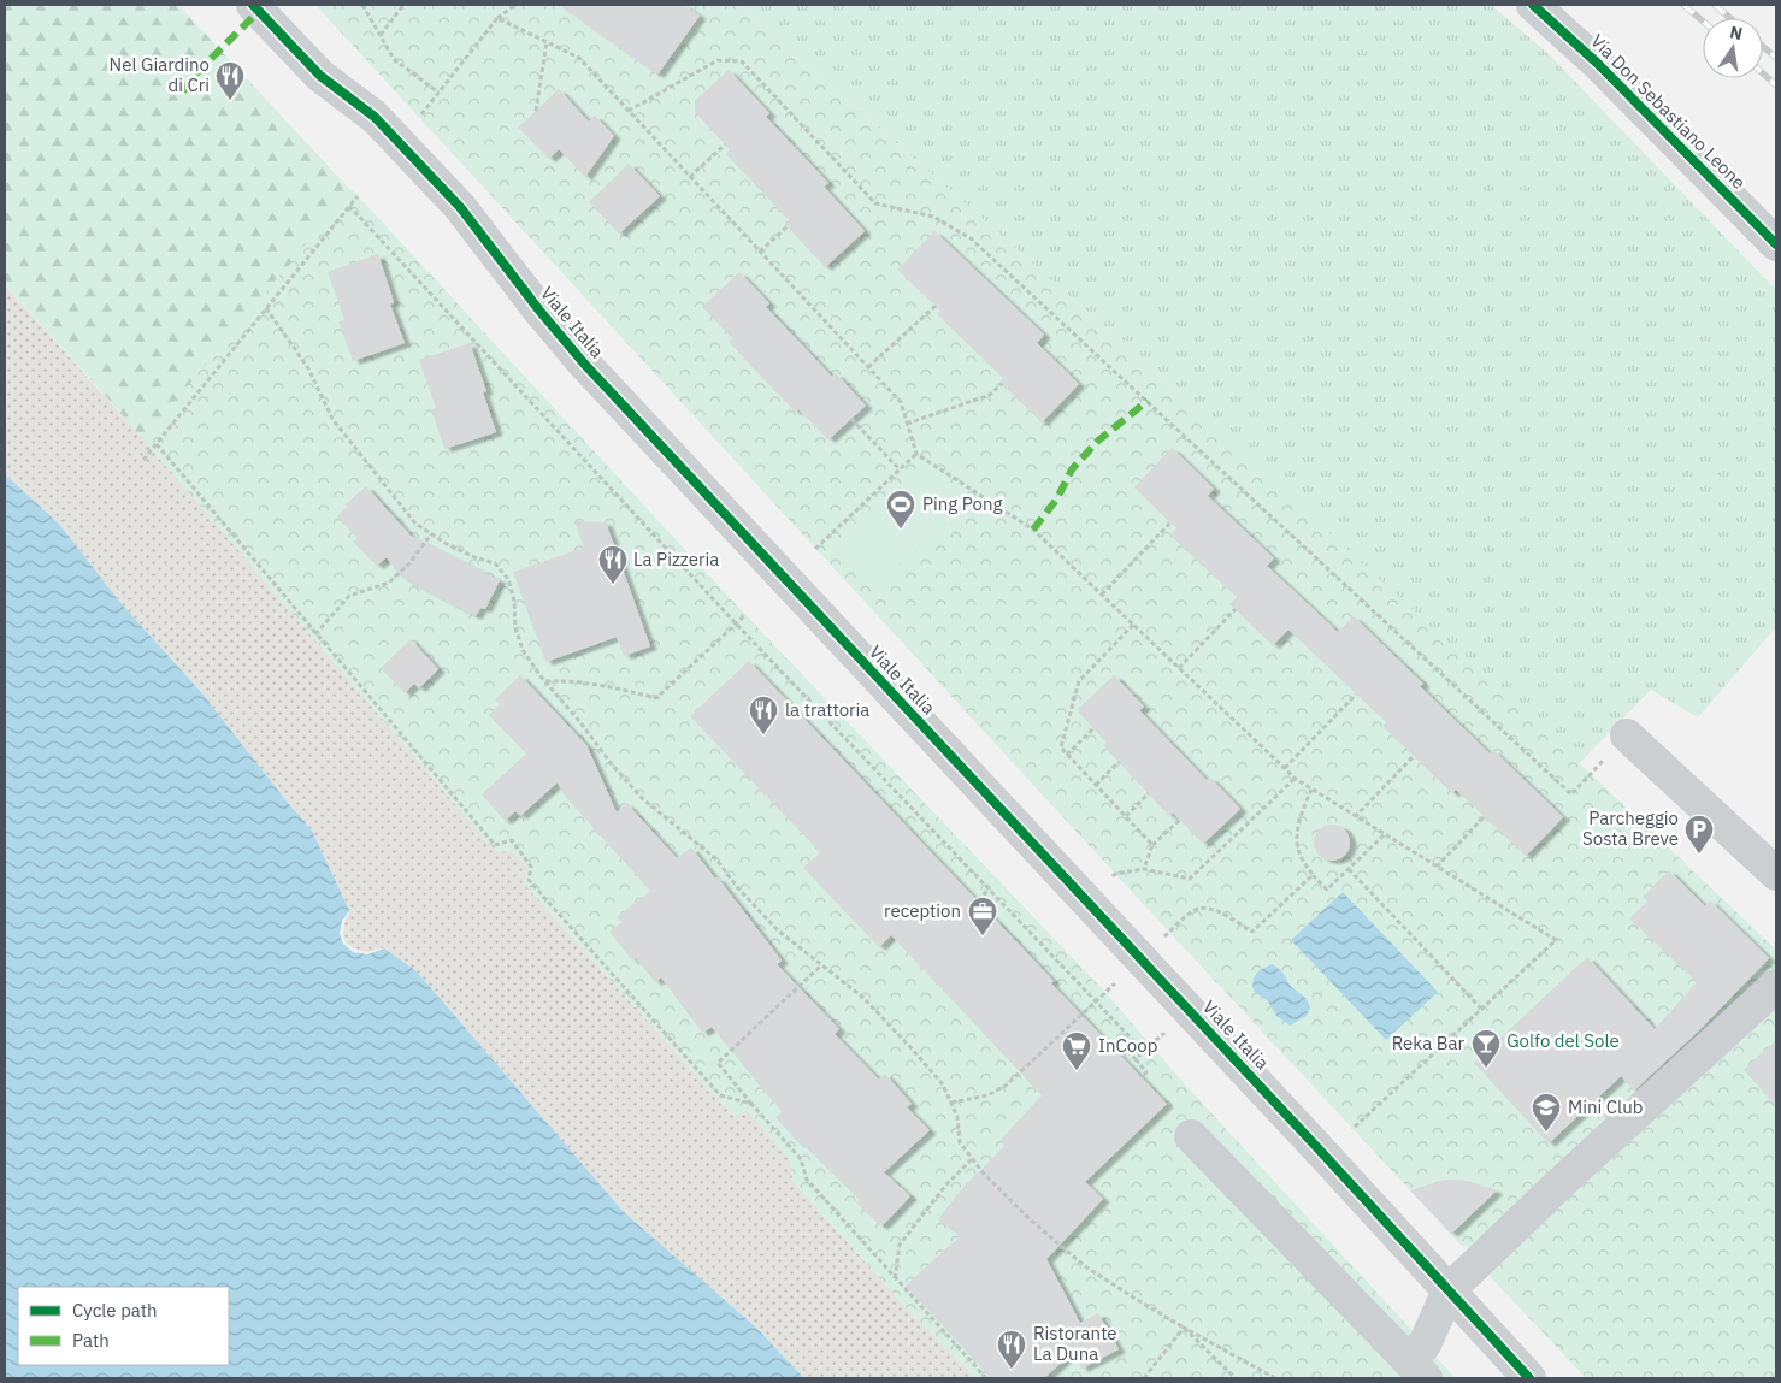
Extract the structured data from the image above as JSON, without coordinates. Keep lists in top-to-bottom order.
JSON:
{
  "streets": {
    "street": ["Via Don Sebastiano Leone", "Viale Italia"]
  },
  "parks": ["Golfo del Sole"],
  "places": {
    "restaurant": [
      "Nel Giardino di Cri",
      "La Pizzeria",
      "la trattoria",
      "Ristorante La Duna"
    ],
    "sports": ["Ping Pong"],
    "parking": ["Parcheggio Sosta Breve"],
    "office": ["reception"],
    "bar": ["Reka Bar"],
    "supermarket": ["InCoop"],
    "school or university": ["Mini Club"]
  },
  "legend": ["Cycle path", "Path"],
  "north": "top"
}
